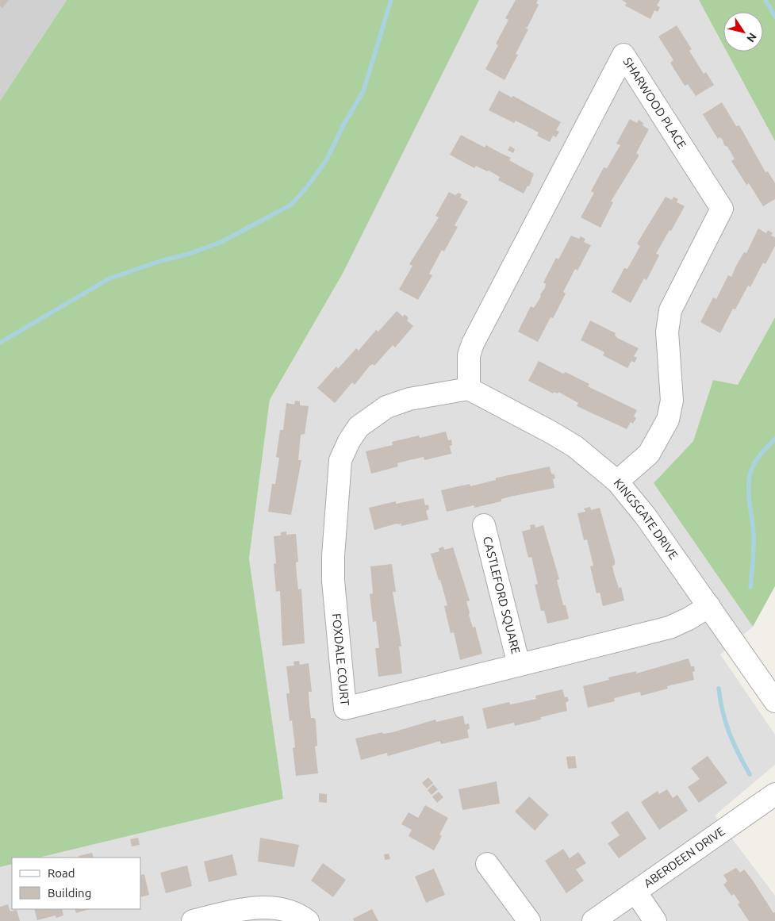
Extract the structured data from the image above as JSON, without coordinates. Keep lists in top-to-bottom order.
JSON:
{
  "streets": {
    "street": [
      "SHARWOOD PLACE",
      "KINGSGATE DRIVE",
      "CASTLEFORD SQUARE",
      "FOXDALE COURT",
      "ABERDEEN DRIVE"
    ]
  },
  "crossings": [
    ["SHARWOOD PLACE", "KINGSGATE DRIVE"],
    ["SHARWOOD PLACE", "FOXDALE COURT"],
    ["KINGSGATE DRIVE", "FOXDALE COURT"],
    ["CASTLEFORD SQUARE", "FOXDALE COURT"]
  ],
  "legend": ["Road", "Building"],
  "north": "bottom right"
}
